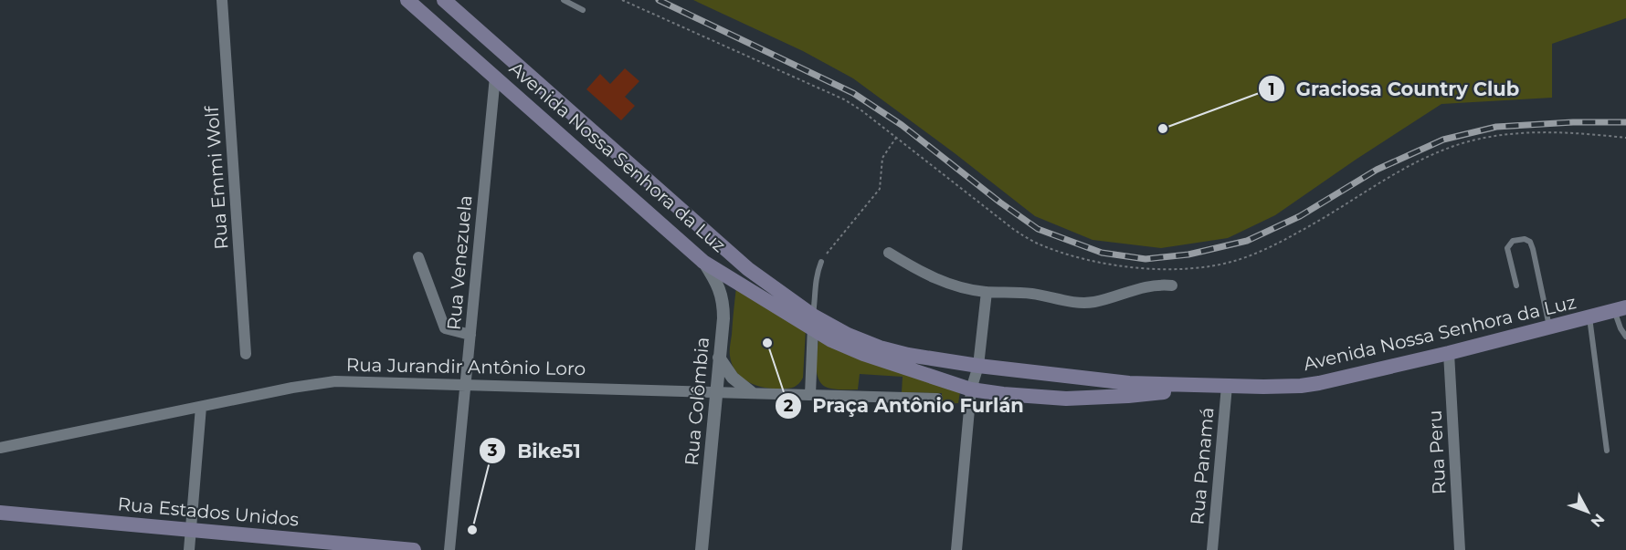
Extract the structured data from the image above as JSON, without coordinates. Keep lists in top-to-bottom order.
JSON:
{
  "streets": {
    "main road": ["Avenida Nossa Senhora da Luz", "Rua Estados Unidos"],
    "street": [
      "Rua Emmi Wolf",
      "Rua Venezuela",
      "Rua Jurandir Antônio Loro",
      "Rua Colômbia",
      "Rua Peru",
      "Rua Panamá"
    ]
  },
  "crossings": [
    ["Avenida Nossa Senhora da Luz", "Rua Venezuela"],
    ["Avenida Nossa Senhora da Luz", "Rua Colômbia"],
    ["Avenida Nossa Senhora da Luz", "Rua Peru"],
    ["Avenida Nossa Senhora da Luz", "Rua Panamá"],
    ["Rua Venezuela", "Rua Jurandir Antônio Loro"],
    ["Rua Jurandir Antônio Loro", "Rua Colômbia"]
  ],
  "places": ["Graciosa Country Club", "Praça Antônio Furlán", "Bike51"],
  "north": "bottom right"
}
